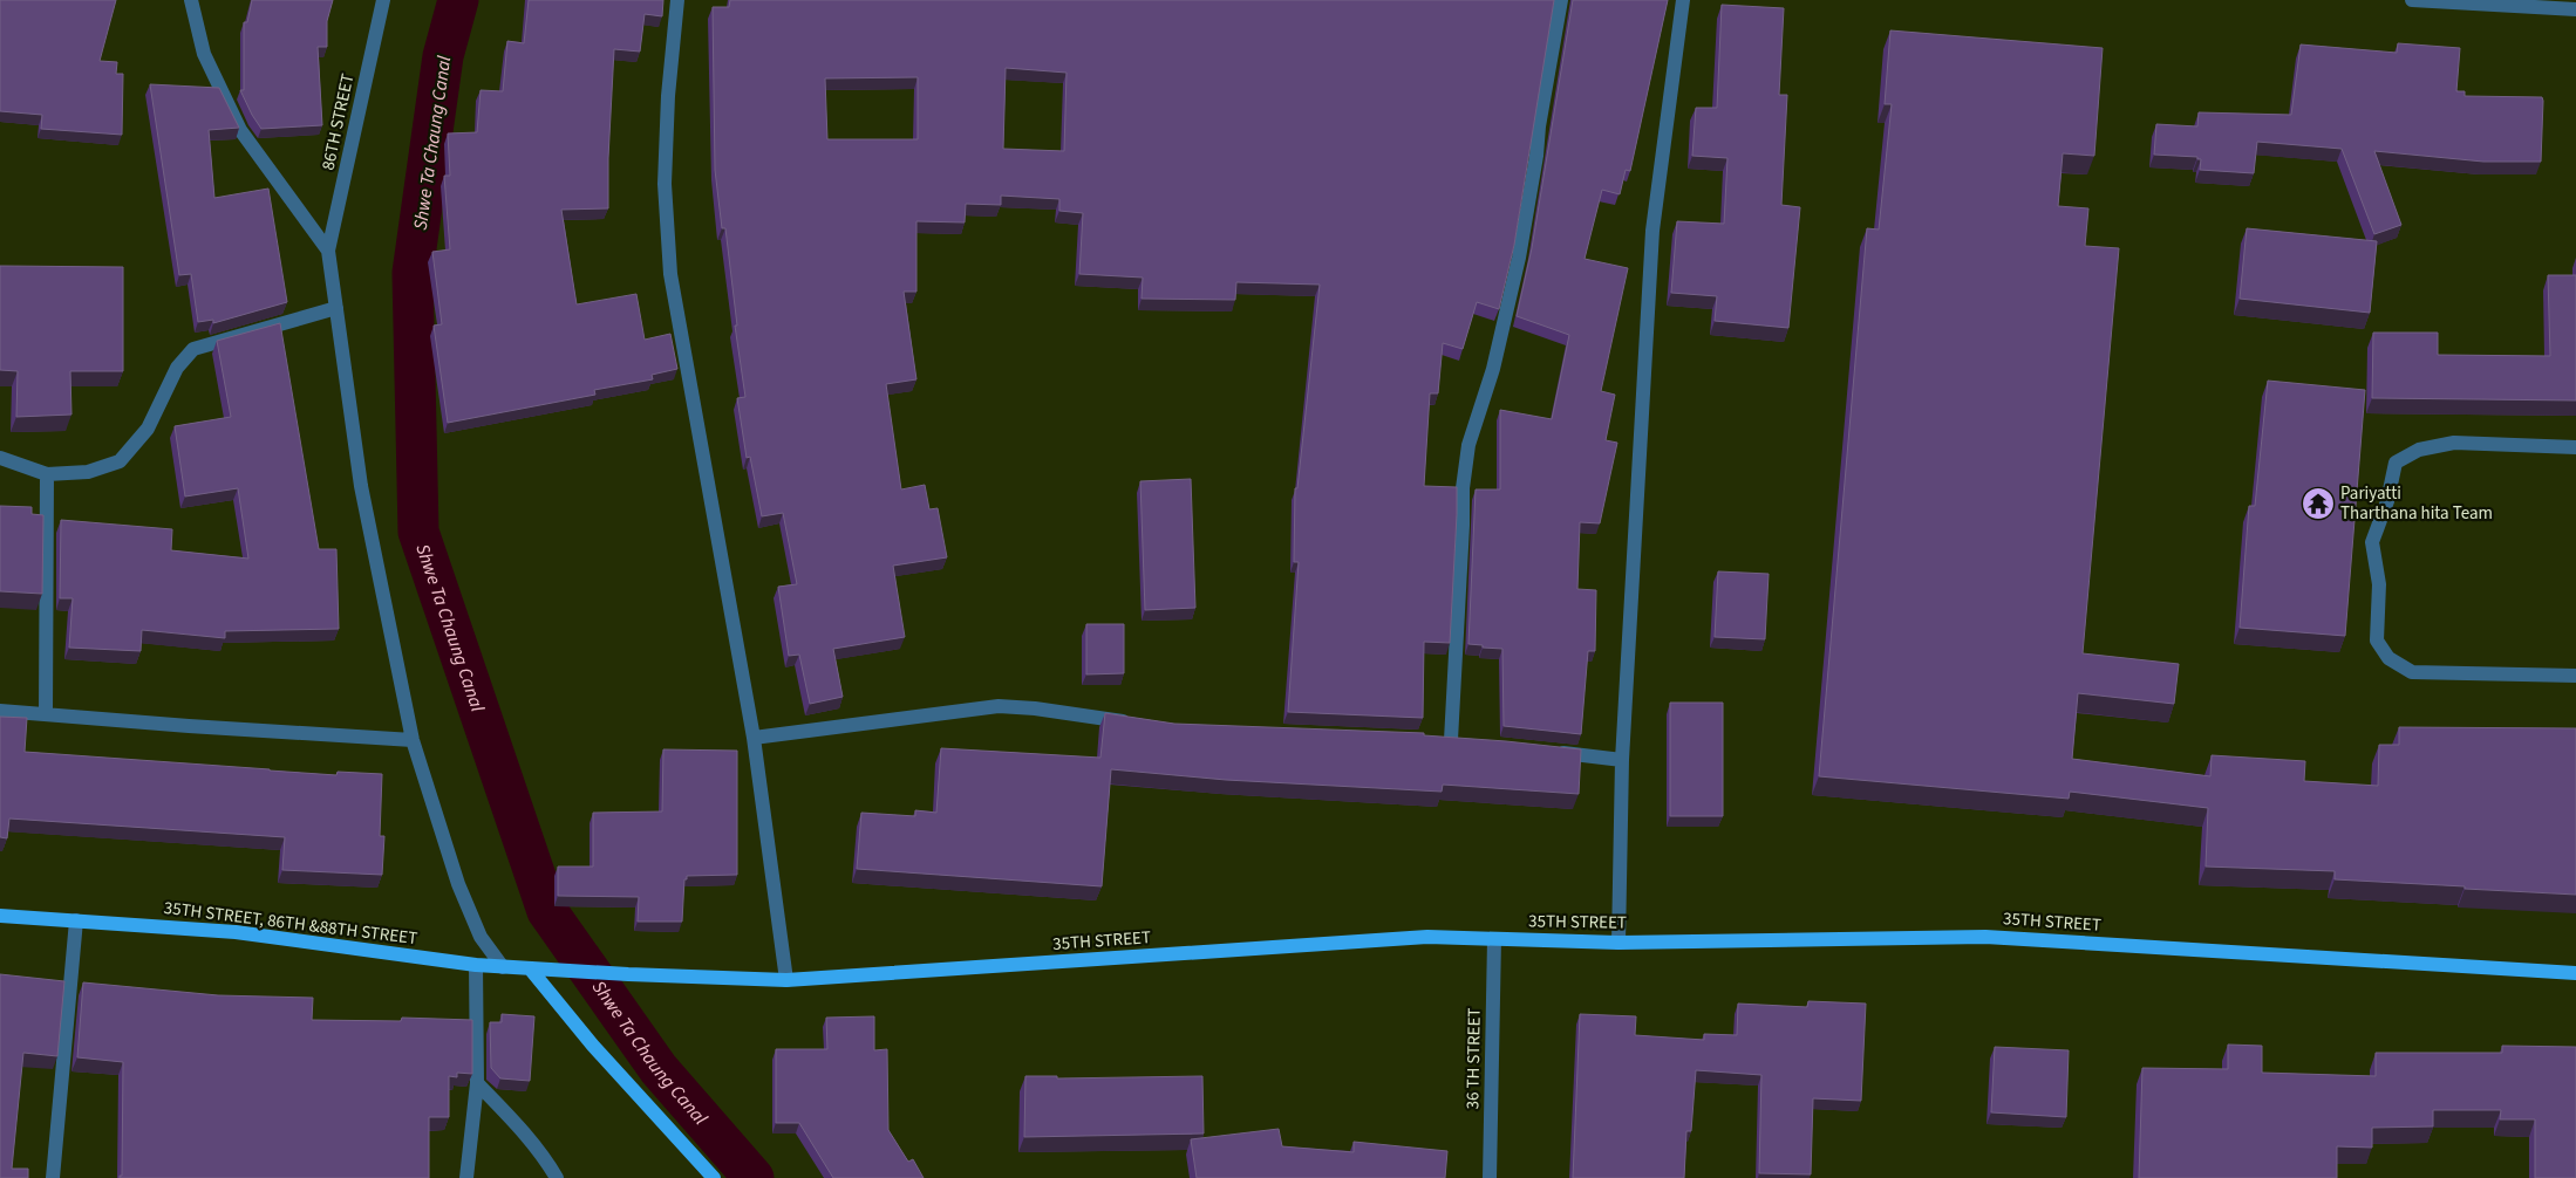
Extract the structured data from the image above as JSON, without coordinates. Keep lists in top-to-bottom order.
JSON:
{
  "streets": {
    "main road": ["35TH STREET", "35TH STREET, 86TH &88TH STREET"],
    "street": ["86TH STREET", "36 TH STREET"]
  },
  "crossings": [
    ["35TH STREET", "35TH STREET, 86TH &88TH STREET"],
    ["35TH STREET", "36 TH STREET"]
  ],
  "water": ["Shwe Ta Chaung Canal"],
  "places": {
    "temple": ["Pariyatti Tharthana hita Team"]
  }
}
